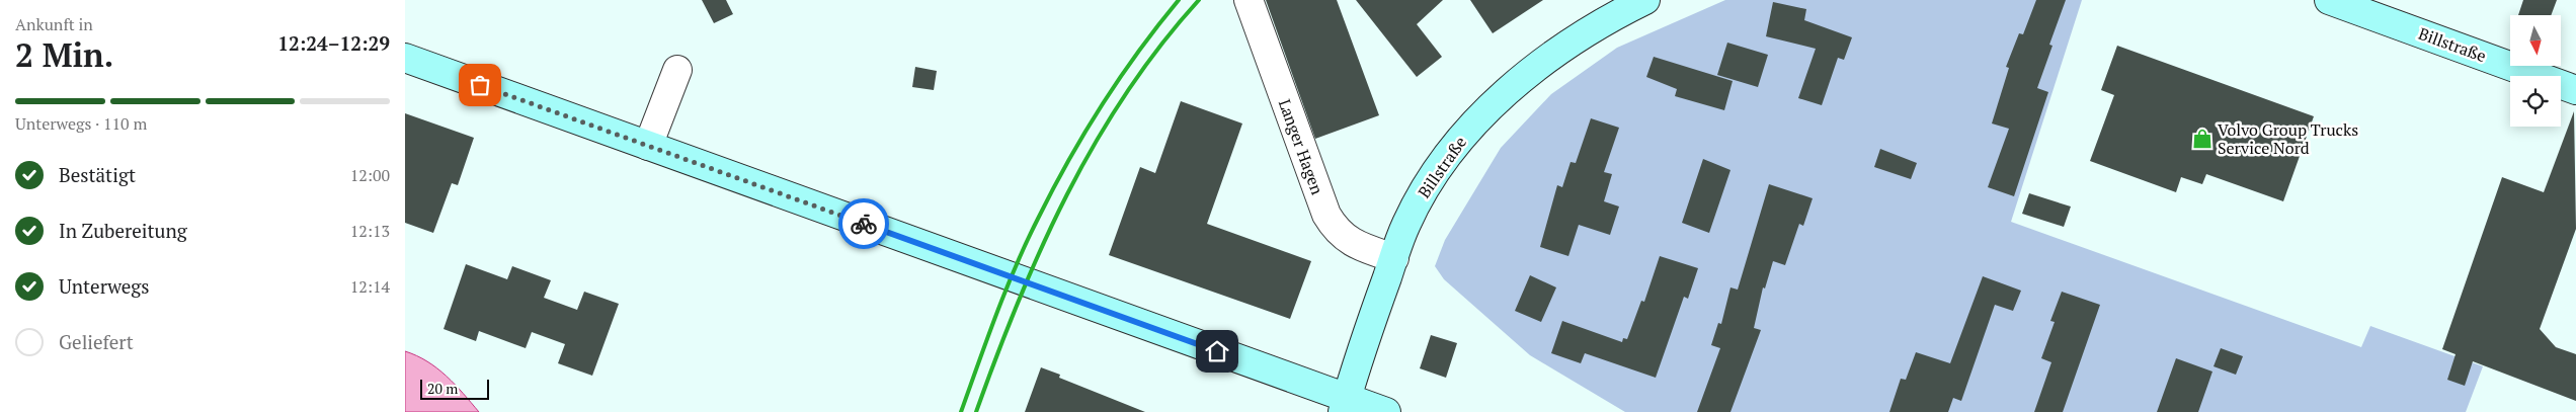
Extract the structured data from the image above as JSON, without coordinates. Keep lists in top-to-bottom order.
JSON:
{
  "streets": {
    "main road": ["Billstraße"],
    "street": ["Langer Hagen"]
  },
  "crossings": [
    ["Billstraße", "Langer Hagen"]
  ],
  "places": {
    "shop": ["Volvo Group Trucks Service Nord"]
  },
  "scale_bar": "20 m",
  "north": "bottom",
  "page": {
    "heading": ["2 Min.", "Ankunft in", "12:24–12:29"],
    "bar": "Unterwegs · 110 m",
    "list": [
      ["Bestätigt", "12:00"],
      ["In Zubereitung", "12:13"],
      ["Unterwegs", "12:14"],
      "Geliefert"
    ],
    "scale": "20 m"
  }
}
